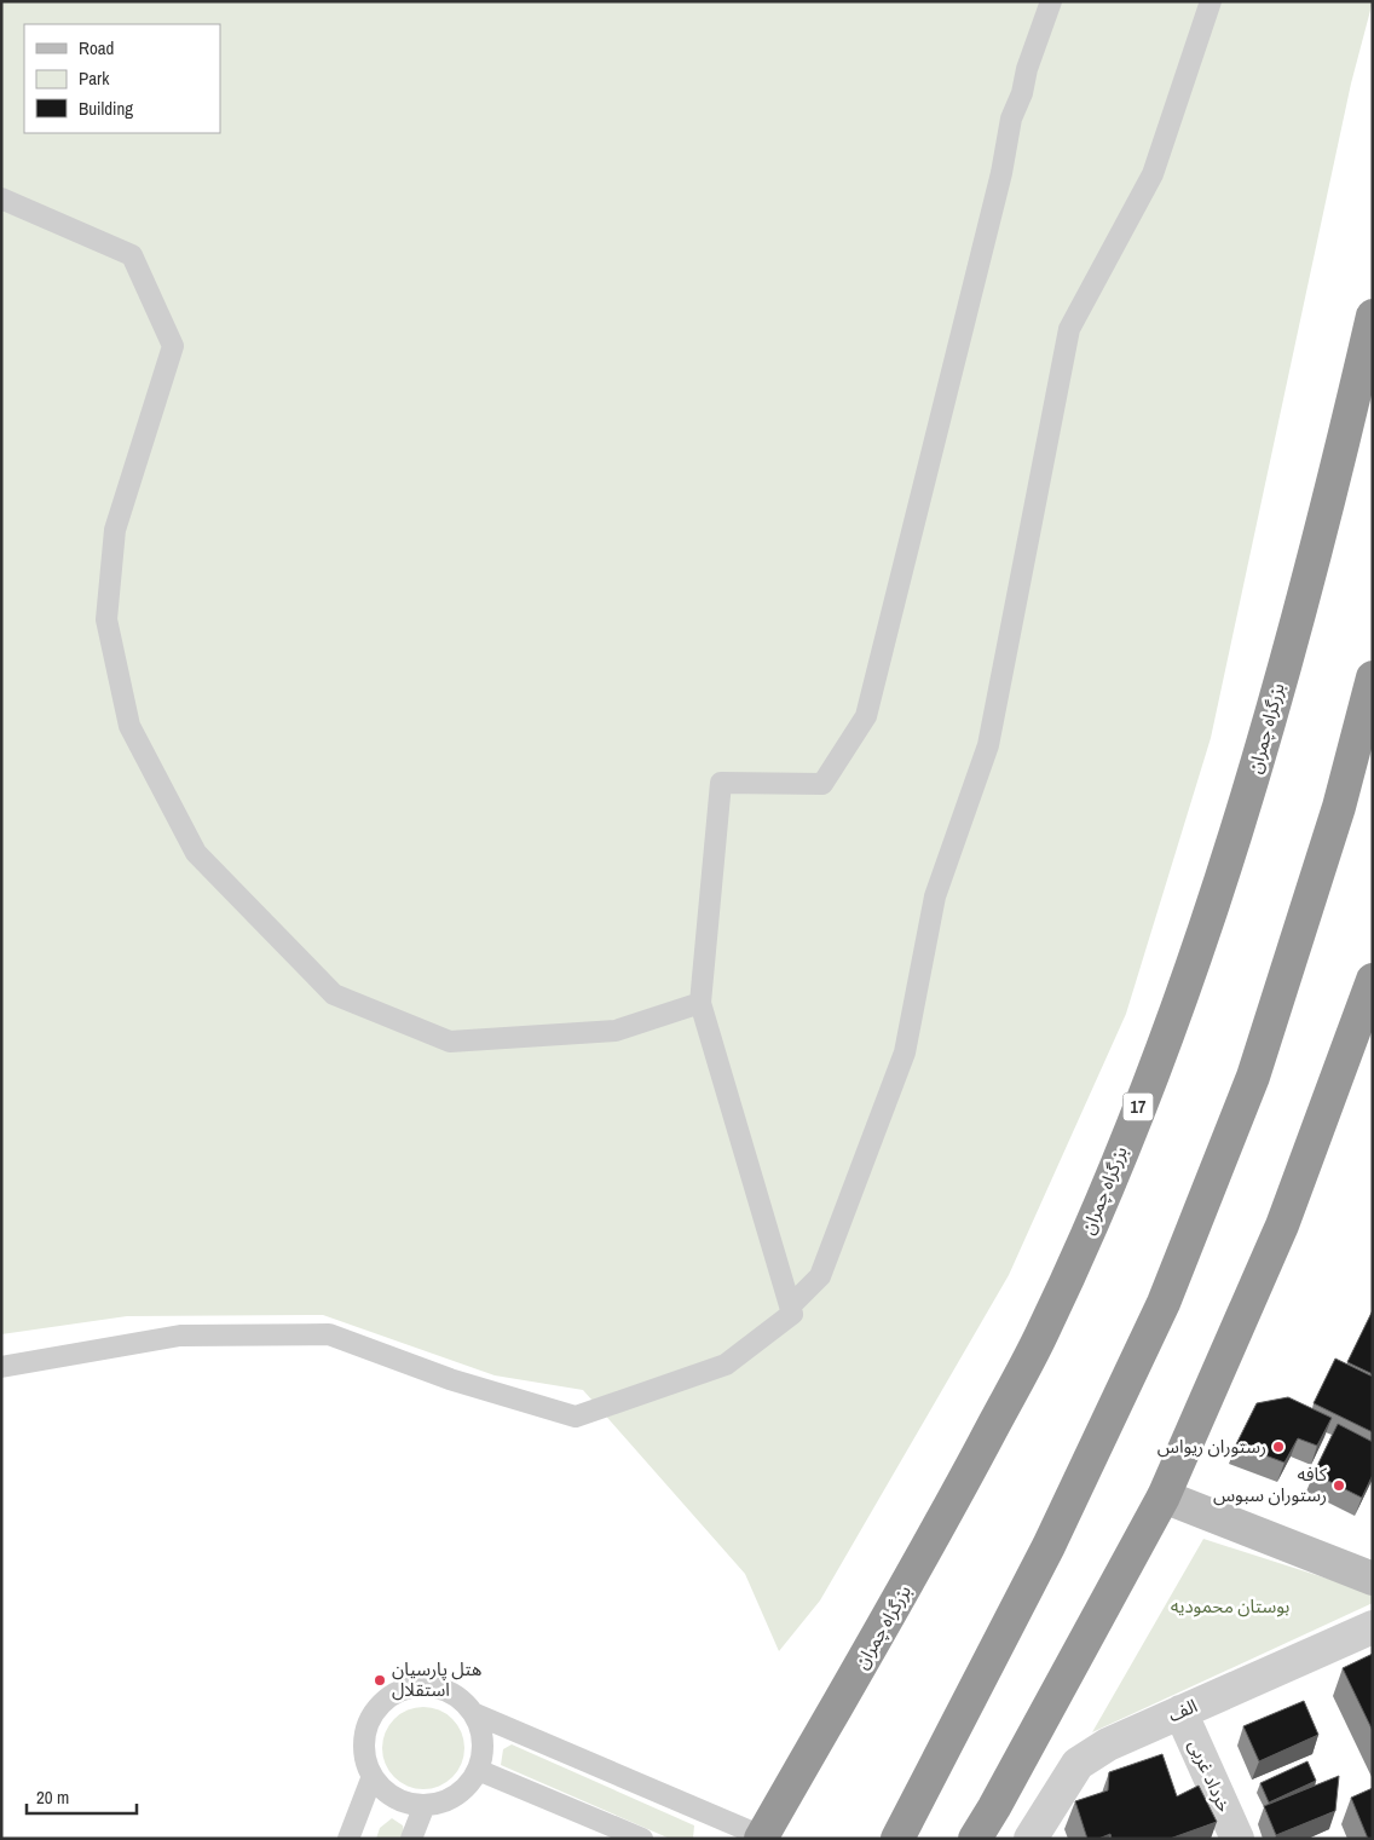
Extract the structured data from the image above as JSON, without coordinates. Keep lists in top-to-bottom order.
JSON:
{
  "streets": {
    "highway": ["بزرگراه چمران", "17"],
    "street": ["الف", "خرداد غربی"]
  },
  "crossings": [
    ["الف", "خرداد غربی"]
  ],
  "parks": ["بوستان محمودیه"],
  "places": ["رستوران ریواس", "کافه رستوران سبوس", "هتل پارسیان استقلال"],
  "legend": ["Road", "Park", "Building"],
  "scale_bar": "20 m"
}
